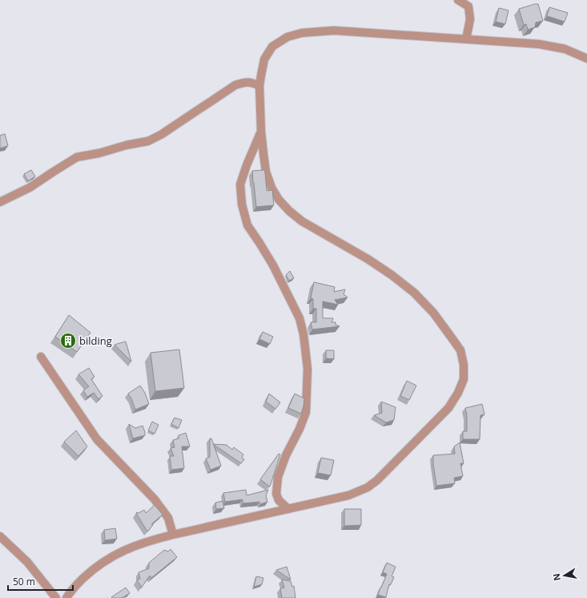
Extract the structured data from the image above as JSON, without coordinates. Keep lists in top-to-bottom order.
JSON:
{
  "places": {
    "building": ["bilding"]
  },
  "scale_bar": "50 m",
  "north": "left"
}
